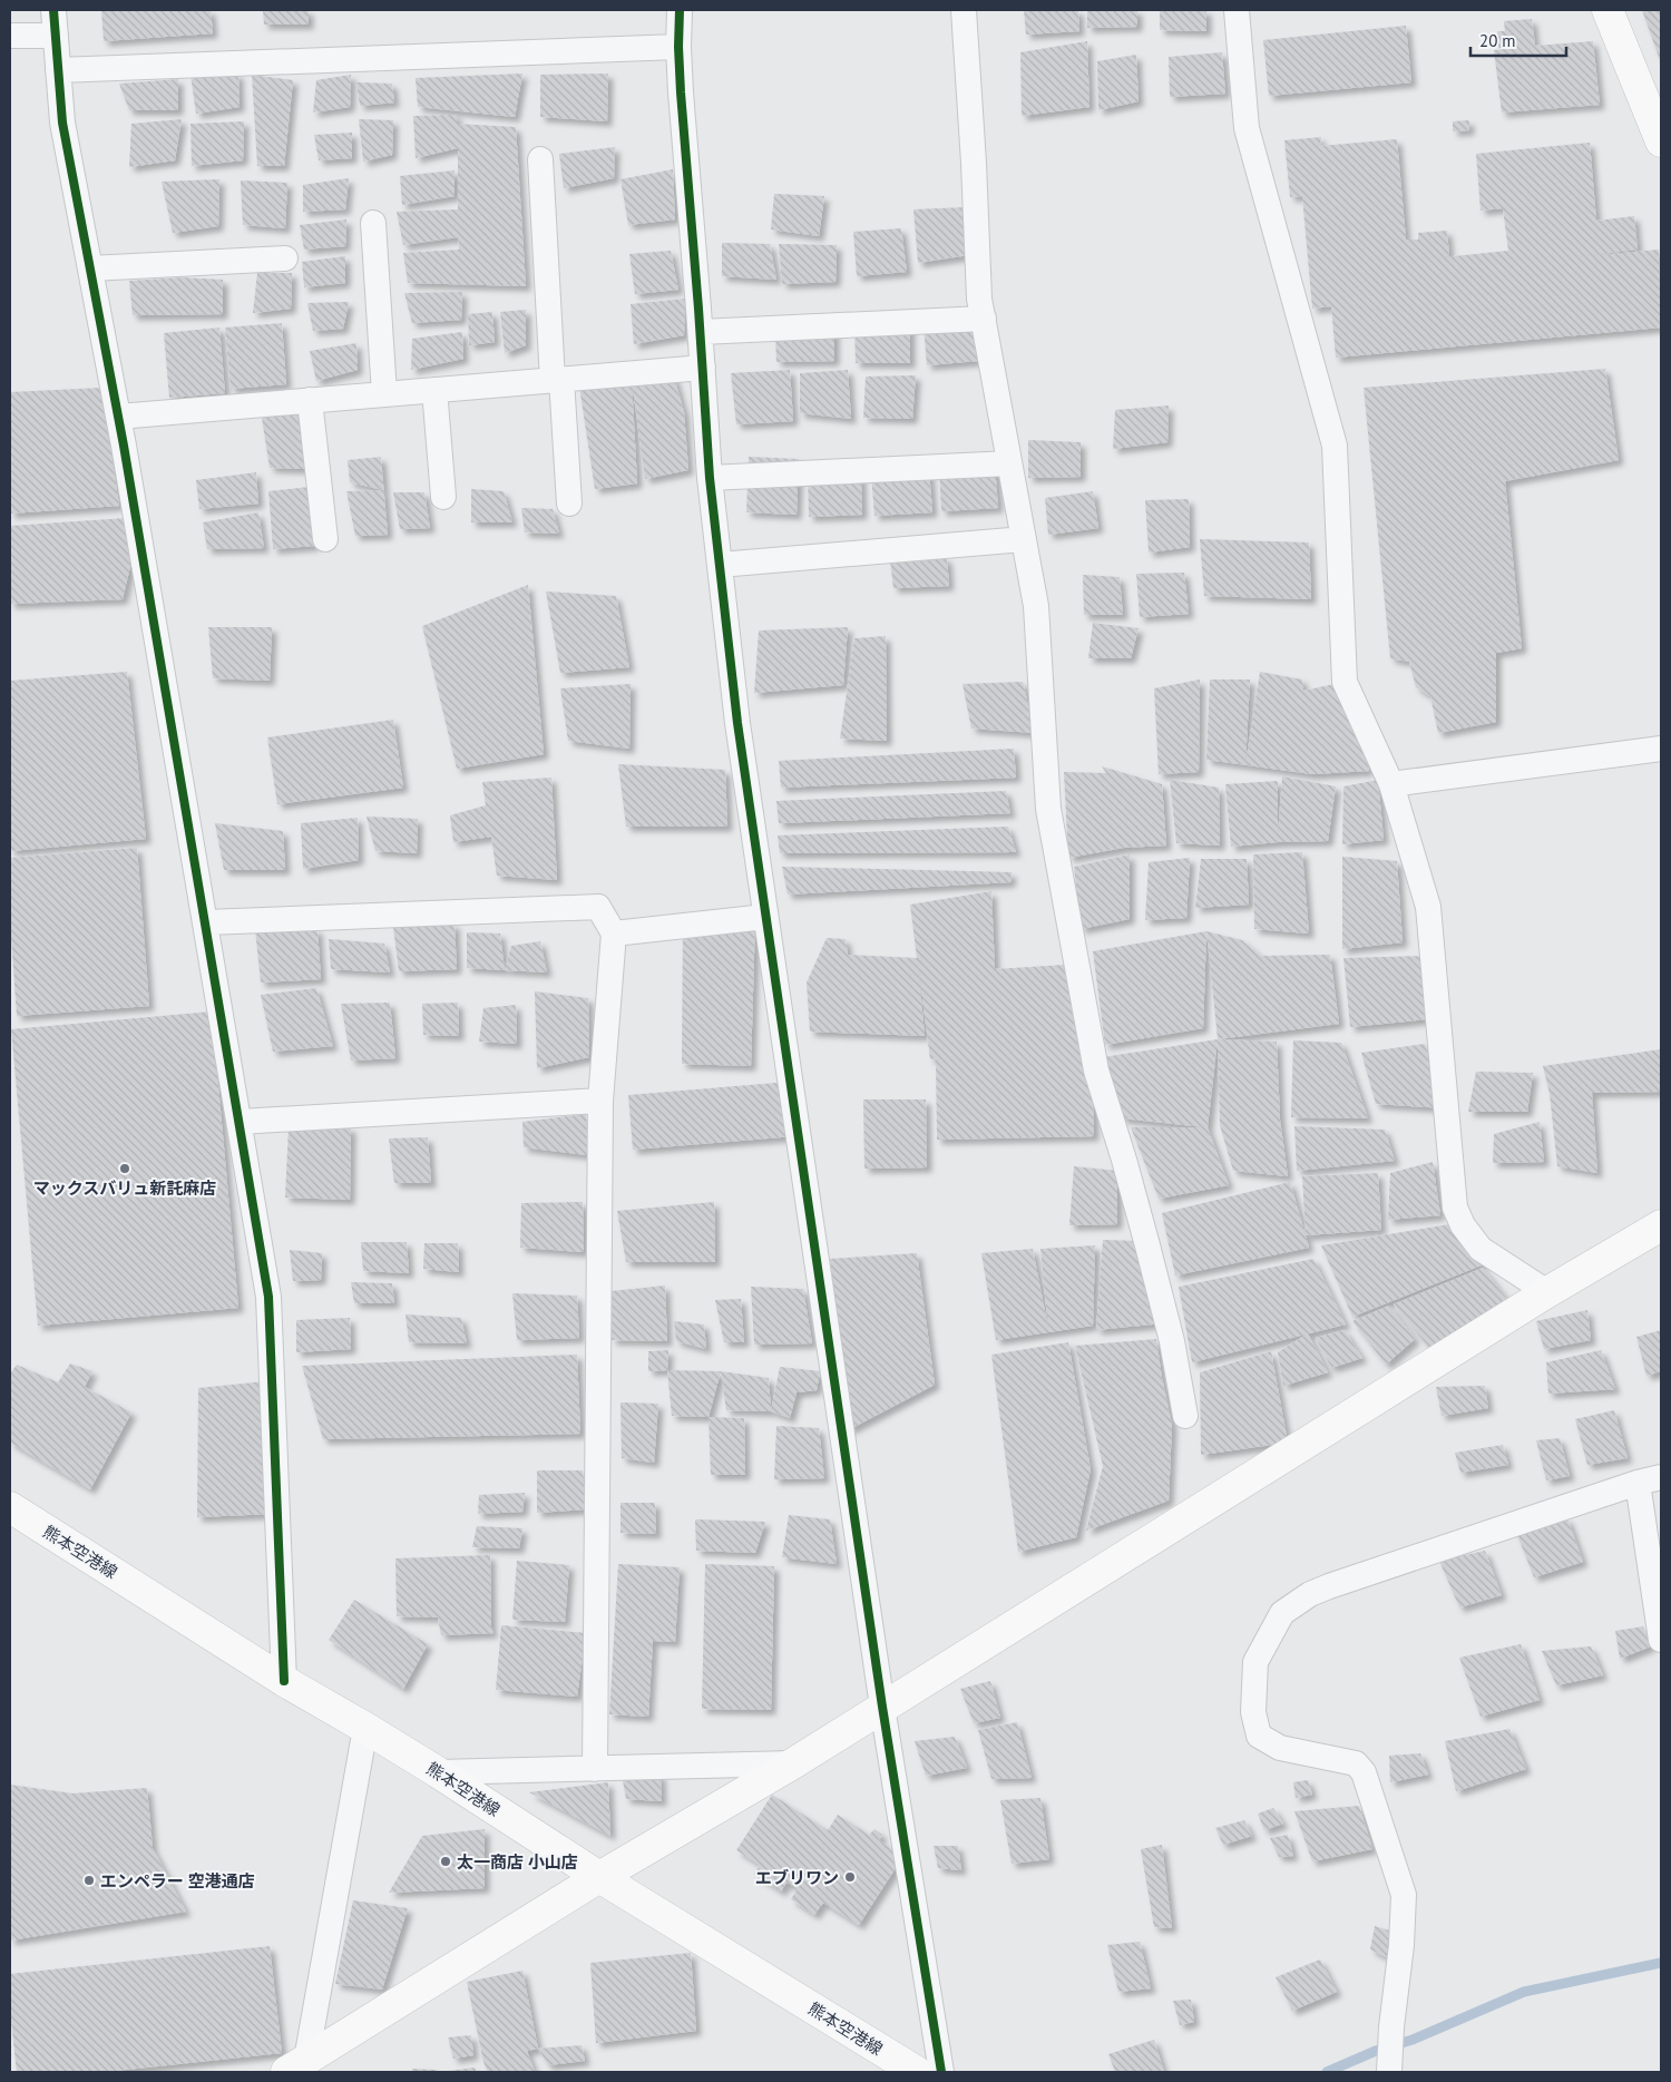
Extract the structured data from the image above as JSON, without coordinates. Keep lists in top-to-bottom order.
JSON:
{
  "streets": {
    "street": ["熊本空港線"]
  },
  "places": [
    "マックスバリュ新託麻店",
    "太一商店 小山店",
    "エブリワン",
    "エンペラー 空港通店"
  ],
  "scale_bar": "20 m"
}
